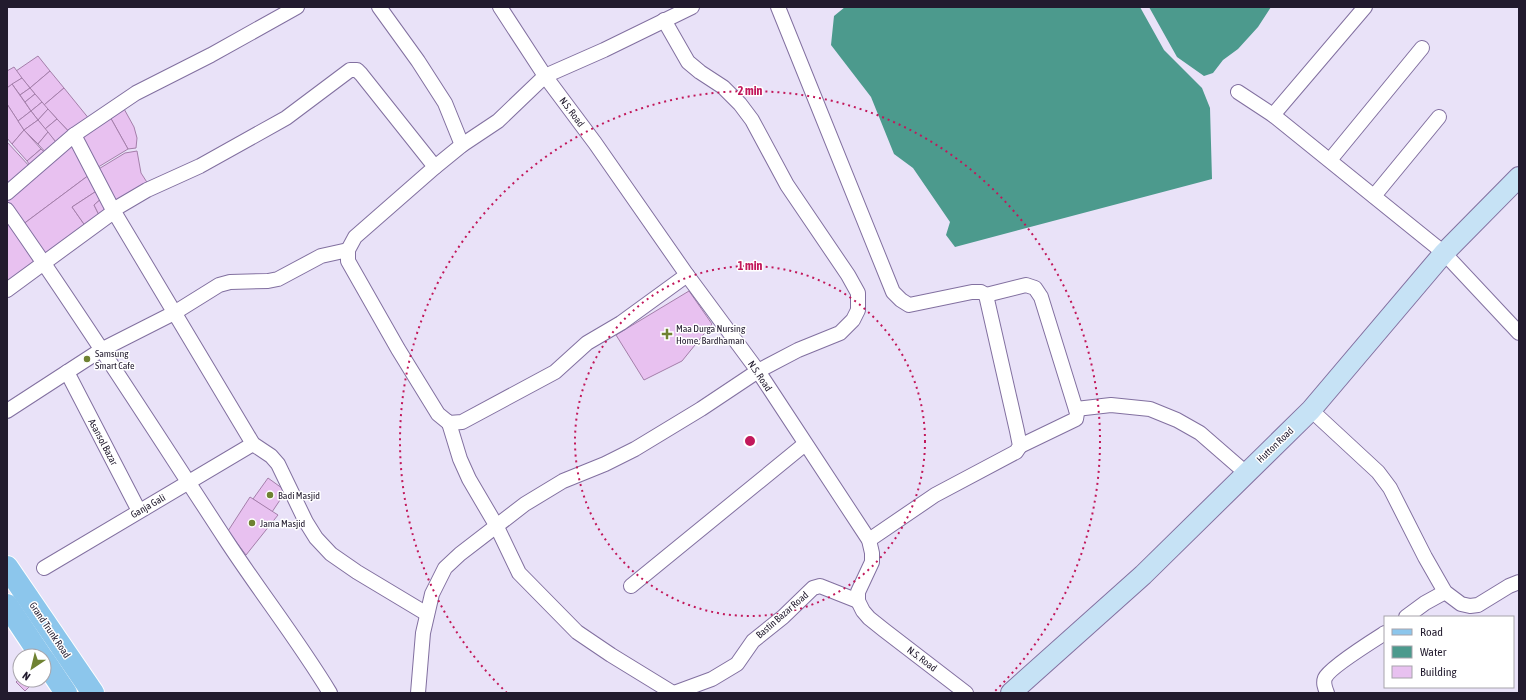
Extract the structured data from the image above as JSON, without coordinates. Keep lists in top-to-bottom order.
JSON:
{
  "streets": {
    "main road": ["Grand Trunk Road"],
    "street": [
      "N.S. Road",
      "Asansol Bazar",
      "Hutton Road",
      "Ganja Gali",
      "Bastin Bazar Road"
    ]
  },
  "crossings": [
    ["N.S. Road", "Bastin Bazar Road"],
    ["Asansol Bazar", "Ganja Gali"]
  ],
  "places": {
    "health": ["Maa Durga Nursing Home, Bardhaman"],
    "other": ["Samsung Smart Cafe", "Badi Masjid", "Jama Masjid"]
  },
  "legend": ["Road", "Water", "Building"],
  "north": "bottom left",
  "rings": ["2 min", "1 min"]
}
